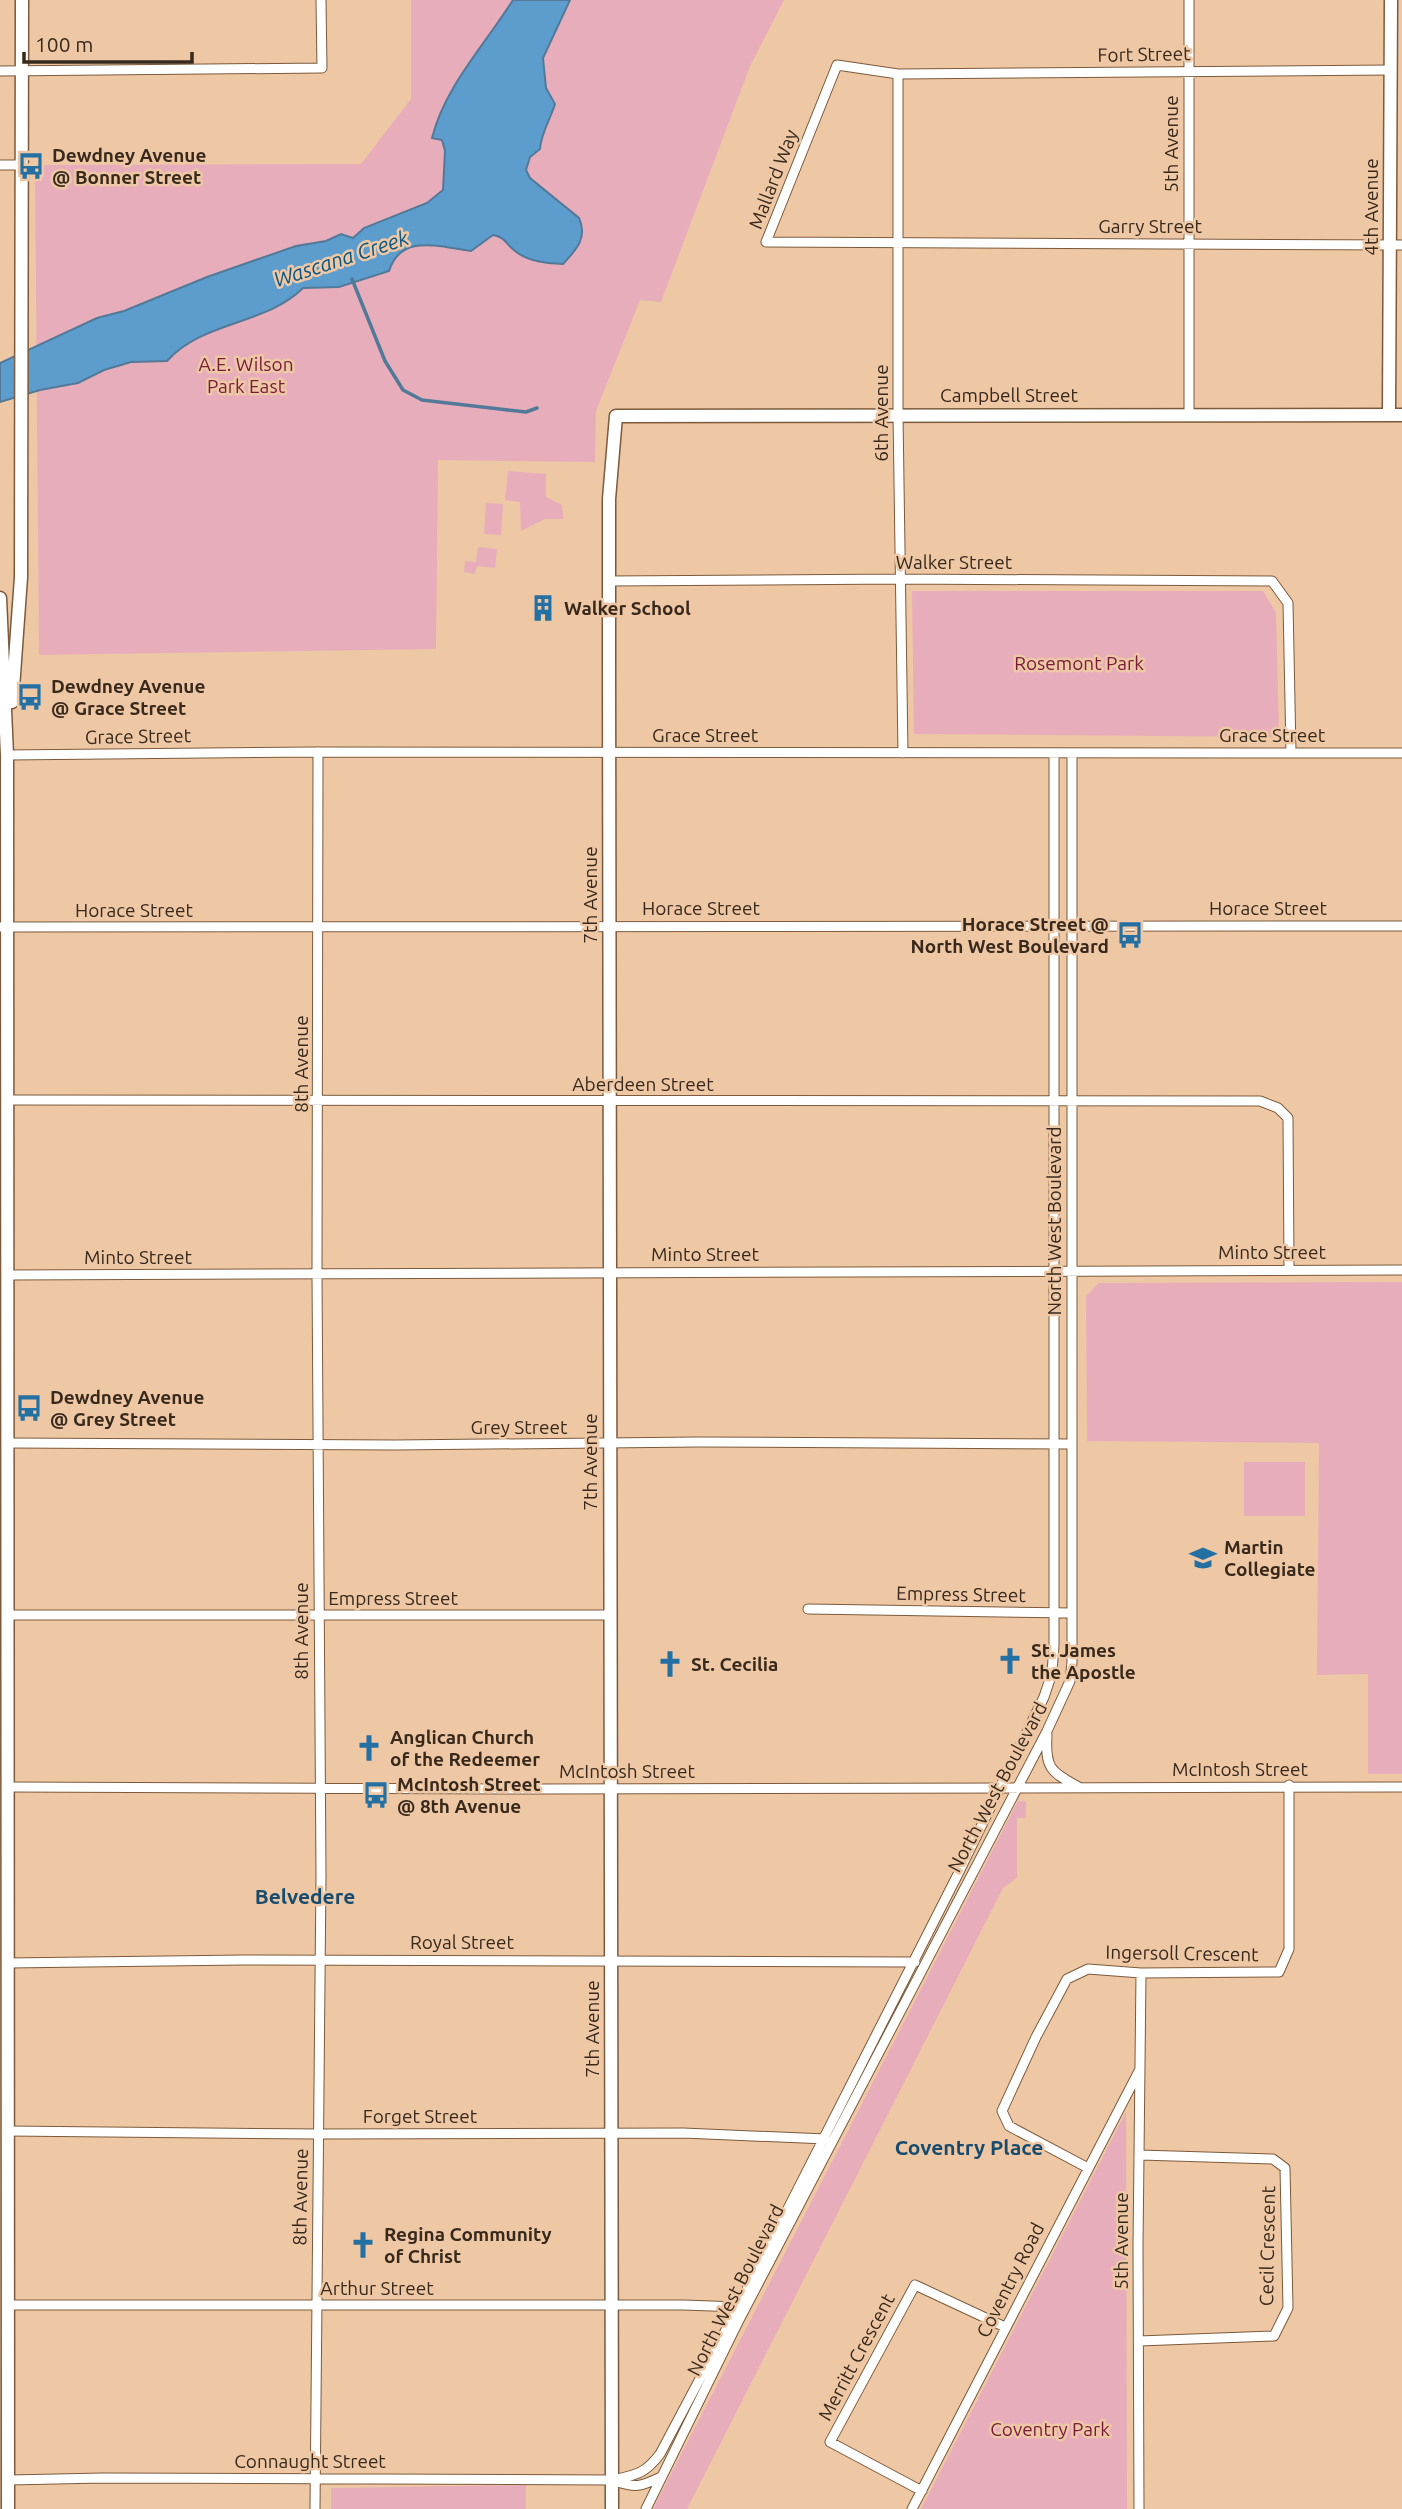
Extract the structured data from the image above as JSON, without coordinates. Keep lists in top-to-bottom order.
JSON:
{
  "streets": {
    "street": [
      "Fort Street",
      "5th Avenue",
      "Mallard Way",
      "4th Avenue",
      "Garry Street",
      "Campbell Street",
      "6th Avenue",
      "Walker Street",
      "Grace Street",
      "7th Avenue",
      "Horace Street",
      "8th Avenue",
      "Aberdeen Street",
      "North West Boulevard",
      "Minto Street",
      "Grey Street",
      "Empress Street",
      "McIntosh Street",
      "Royal Street",
      "Ingersoll Crescent",
      "Forget Street",
      "Cecil Crescent",
      "Coventry Road",
      "Arthur Street",
      "Merritt Crescent",
      "Connaught Street"
    ]
  },
  "crossings": [
    ["Fort Street", "5th Avenue"],
    ["Fort Street", "Mallard Way"],
    ["Fort Street", "4th Avenue"],
    ["Fort Street", "6th Avenue"],
    ["5th Avenue", "Garry Street"],
    ["5th Avenue", "Campbell Street"],
    ["5th Avenue", "Ingersoll Crescent"],
    ["5th Avenue", "Cecil Crescent"],
    ["5th Avenue", "Coventry Road"],
    ["Mallard Way", "Garry Street"],
    ["Mallard Way", "6th Avenue"],
    ["4th Avenue", "Garry Street"],
    ["4th Avenue", "Campbell Street"],
    ["Garry Street", "6th Avenue"],
    ["Campbell Street", "6th Avenue"],
    ["Campbell Street", "7th Avenue"],
    ["6th Avenue", "Walker Street"],
    ["6th Avenue", "Grace Street"],
    ["Walker Street", "Grace Street"],
    ["Walker Street", "7th Avenue"],
    ["Grace Street", "7th Avenue"],
    ["Grace Street", "8th Avenue"],
    ["Grace Street", "North West Boulevard"],
    ["7th Avenue", "Horace Street"],
    ["7th Avenue", "Aberdeen Street"],
    ["7th Avenue", "North West Boulevard"],
    ["7th Avenue", "Minto Street"],
    ["7th Avenue", "Grey Street"],
    ["7th Avenue", "Empress Street"],
    ["7th Avenue", "McIntosh Street"],
    ["7th Avenue", "Royal Street"],
    ["7th Avenue", "Forget Street"],
    ["7th Avenue", "Arthur Street"],
    ["7th Avenue", "Connaught Street"],
    ["Horace Street", "8th Avenue"],
    ["Horace Street", "North West Boulevard"],
    ["8th Avenue", "Aberdeen Street"],
    ["8th Avenue", "Minto Street"],
    ["8th Avenue", "Grey Street"],
    ["8th Avenue", "Empress Street"],
    ["8th Avenue", "McIntosh Street"],
    ["8th Avenue", "Royal Street"],
    ["8th Avenue", "Forget Street"],
    ["8th Avenue", "Arthur Street"],
    ["8th Avenue", "Connaught Street"],
    ["Aberdeen Street", "North West Boulevard"],
    ["Aberdeen Street", "Minto Street"],
    ["North West Boulevard", "Minto Street"],
    ["North West Boulevard", "Grey Street"],
    ["North West Boulevard", "Empress Street"],
    ["North West Boulevard", "McIntosh Street"],
    ["North West Boulevard", "Royal Street"],
    ["North West Boulevard", "Forget Street"],
    ["North West Boulevard", "Arthur Street"],
    ["North West Boulevard", "Connaught Street"],
    ["McIntosh Street", "Ingersoll Crescent"],
    ["Ingersoll Crescent", "Coventry Road"],
    ["Coventry Road", "Merritt Crescent"]
  ],
  "districts": ["Belvedere", "Coventry Place"],
  "water": ["Wascana Creek"],
  "parks": ["A.E. Wilson Park East", "Rosemont Park", "Coventry Park"],
  "places": {
    "bus stop": [
      "Dewdney Avenue @ Bonner Street",
      "Dewdney Avenue @ Grace Street",
      "Horace Street @ North West Boulevard",
      "Dewdney Avenue @ Grey Street",
      "McIntosh Street @ 8th Avenue"
    ],
    "building": ["Walker School"],
    "school or university": ["Martin Collegiate"],
    "church": [
      "St. James the Apostle",
      "St. Cecilia",
      "Anglican Church of the Redeemer",
      "Regina Community of Christ"
    ]
  },
  "scale_bar": "100 m"
}
